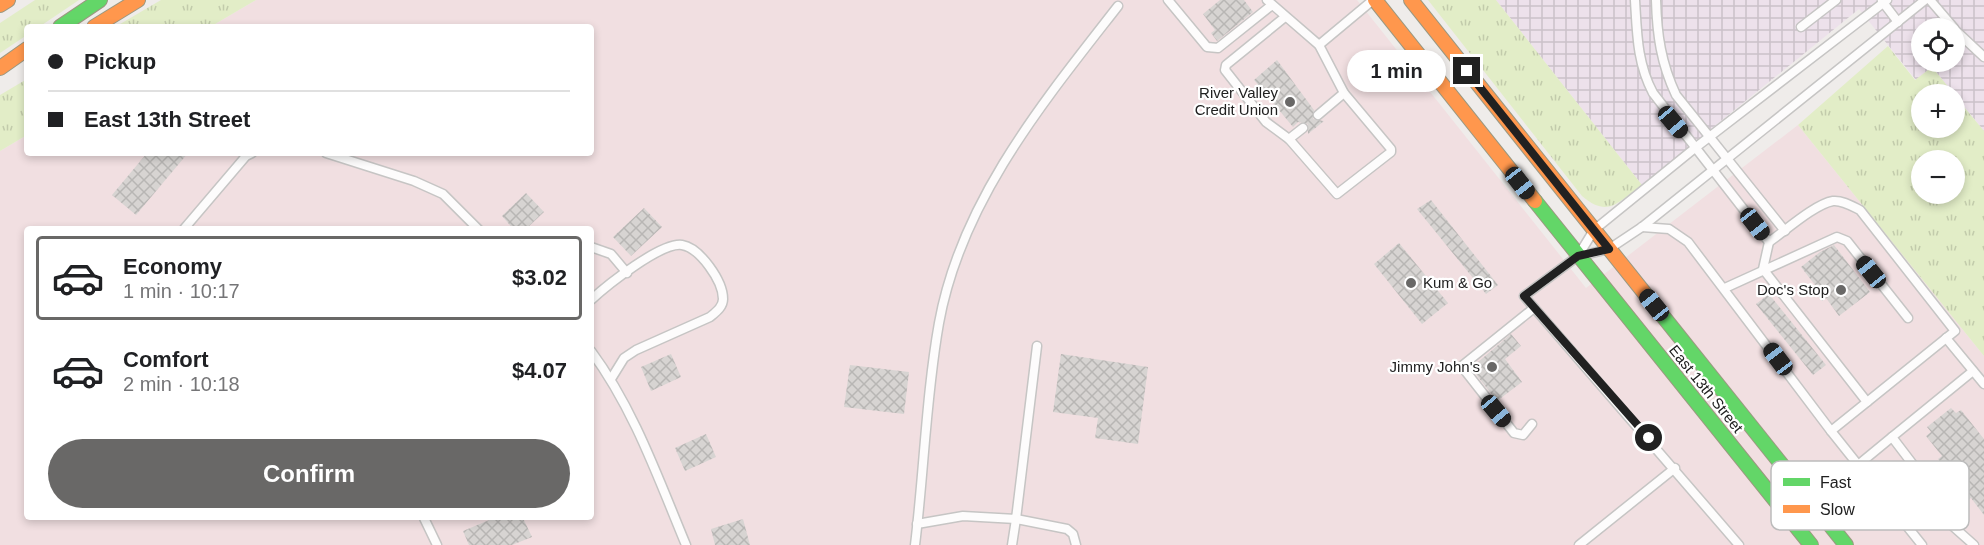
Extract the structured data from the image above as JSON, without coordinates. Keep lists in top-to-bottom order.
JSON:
{
  "streets": {
    "main road": ["East 13th Street"]
  },
  "places": [
    "River Valley Credit Union",
    "Kum & Go",
    "Doc's Stop",
    "Jimmy John's"
  ],
  "legend": ["Fast", "Slow"],
  "page": {
    "map_buttons": ["+", "−"],
    "banner": ["Pickup", "East 13th Street"],
    "bubble": "1 min",
    "list": [
      {
        "name": "Economy",
        "note": "1 min · 10:17",
        "value": "$3.02"
      },
      {
        "name": "Comfort",
        "note": "2 min · 10:18",
        "value": "$4.07"
      }
    ],
    "buttons": "Confirm"
  }
}
